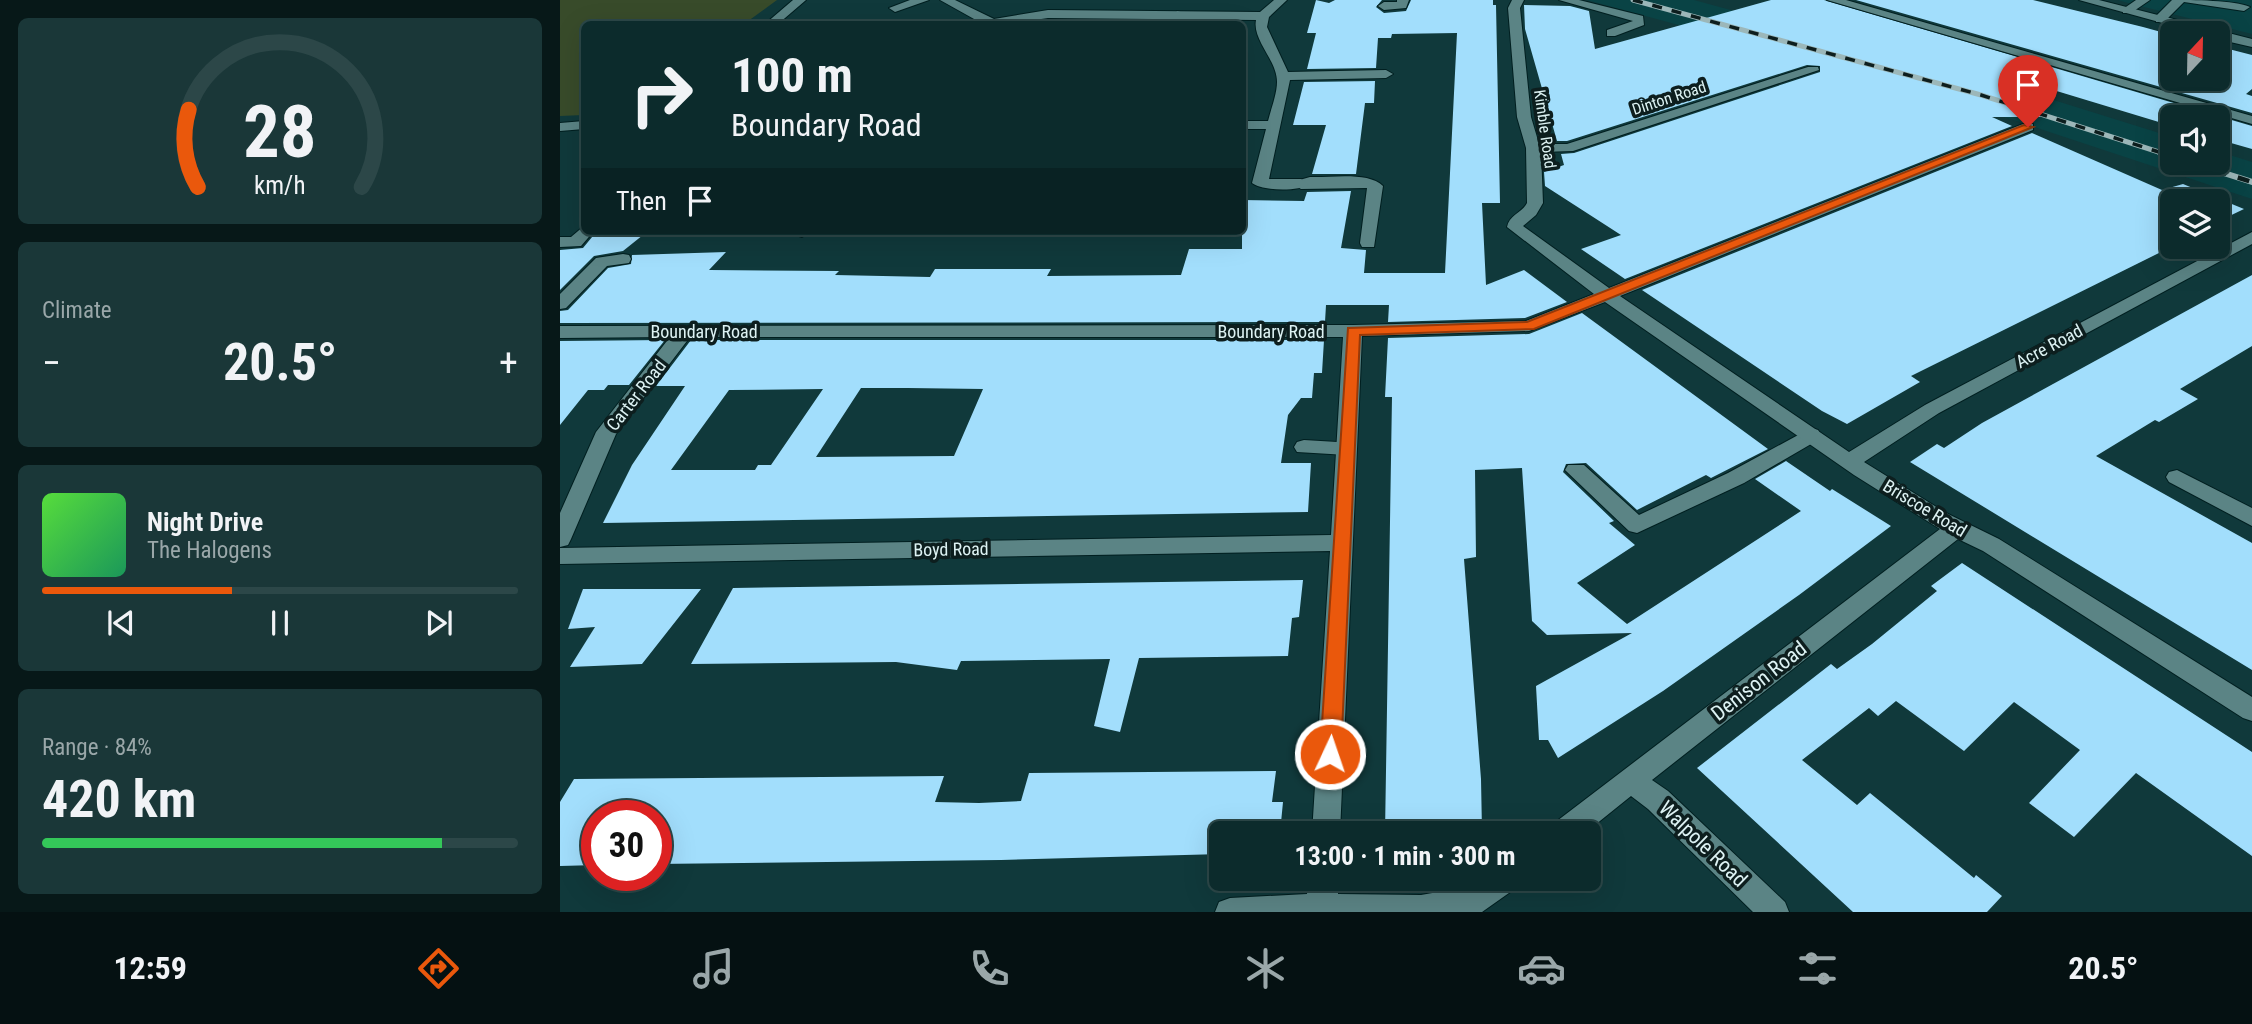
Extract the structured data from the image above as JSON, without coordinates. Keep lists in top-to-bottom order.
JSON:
{
  "streets": {
    "street": [
      "Dinton Road",
      "Kimble Road",
      "Boundary Road",
      "Acre Road",
      "Carter Road",
      "Briscoe Road",
      "Boyd Road",
      "Denison Road",
      "Walpole Road"
    ]
  },
  "crossings": [
    ["Dinton Road", "Kimble Road"],
    ["Kimble Road", "Boundary Road"],
    ["Kimble Road", "Briscoe Road"],
    ["Boundary Road", "Carter Road"],
    ["Boundary Road", "Briscoe Road"],
    ["Acre Road", "Briscoe Road"],
    ["Briscoe Road", "Denison Road"],
    ["Denison Road", "Walpole Road"]
  ],
  "north": "top",
  "page": {
    "turn": ["100 m", "Boundary Road"],
    "then": "Then",
    "tile": [
      "Climate",
      ["Range · 84%", "420 km"]
    ],
    "heat": ["−", "20.5°", "+"],
    "song": ["Night Drive", "The Halogens"],
    "limit": "30",
    "trip": "13:00 · 1 min · 300 m",
    "tabs": ["12:59", "20.5°"],
    "gauge": ["28", "km/h"]
  }
}
